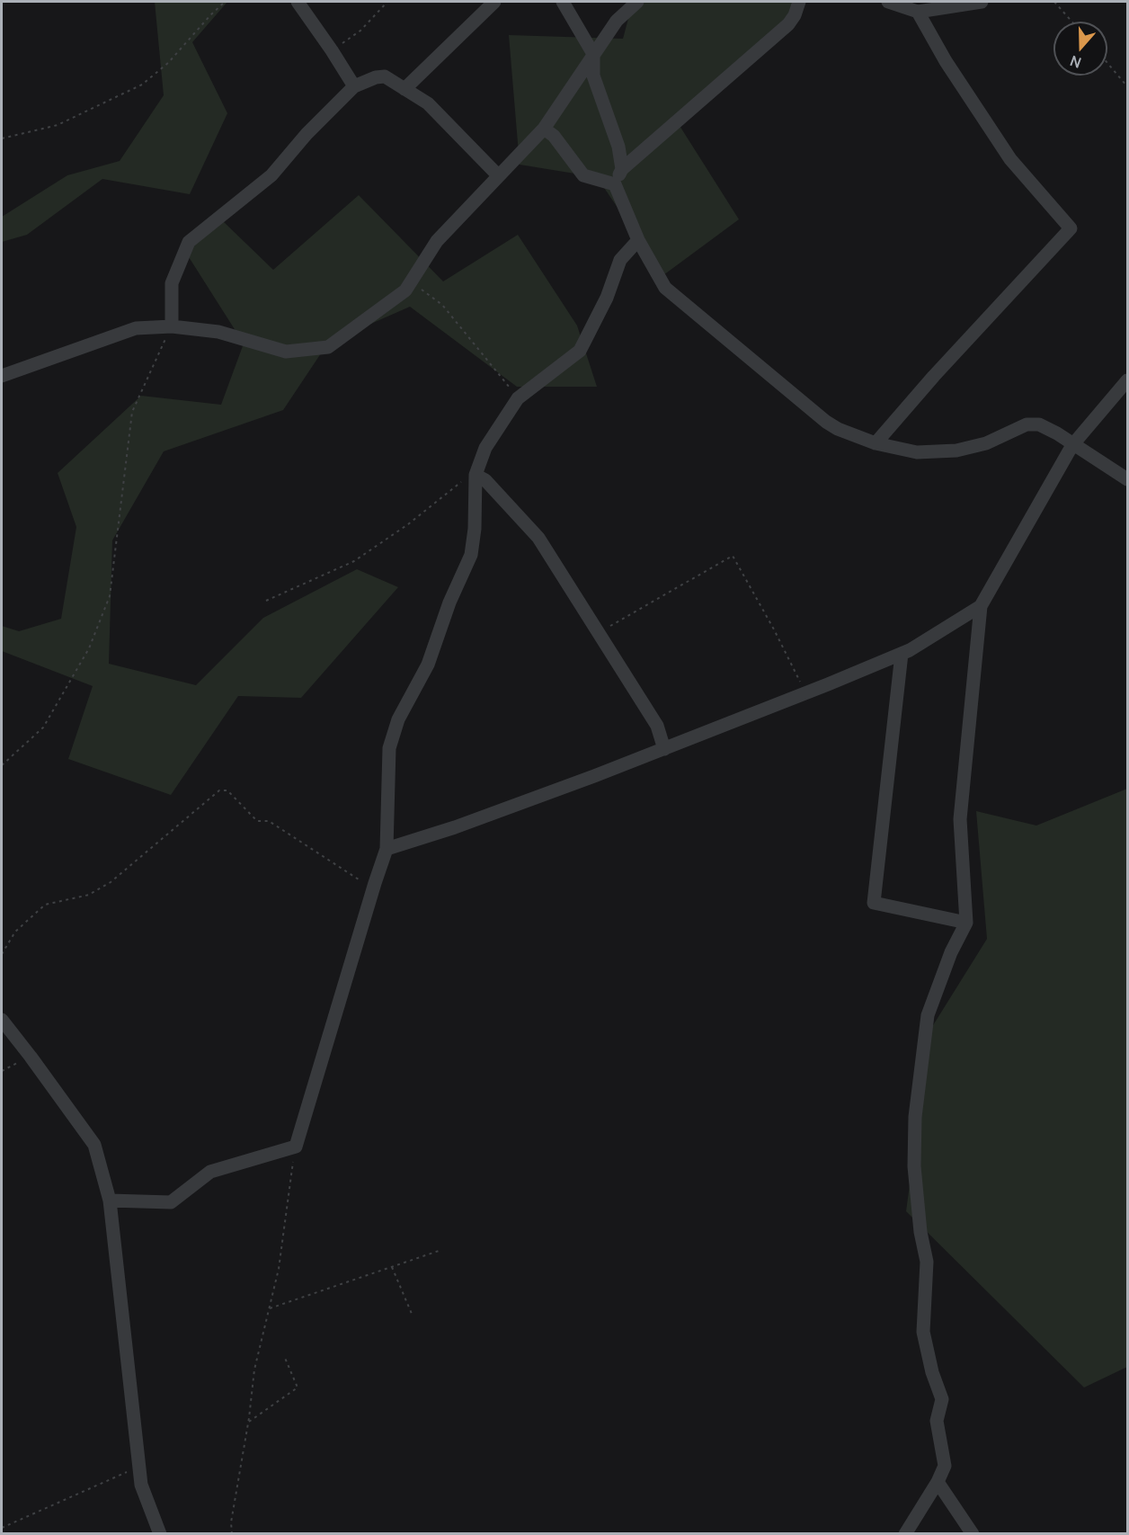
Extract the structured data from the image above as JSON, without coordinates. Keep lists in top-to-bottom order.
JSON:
{
  "north": "bottom"
}
